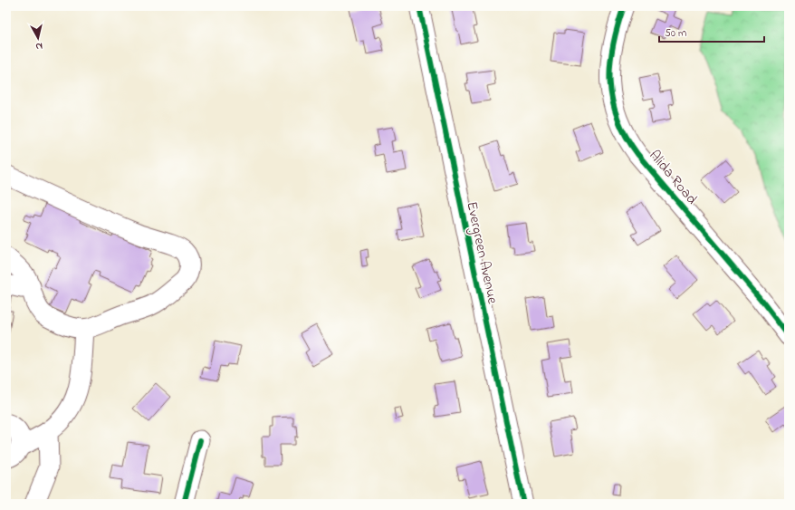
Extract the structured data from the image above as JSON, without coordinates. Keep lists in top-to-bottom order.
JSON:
{
  "streets": {
    "street": ["Alida Road", "Evergreen Avenue"]
  },
  "scale_bar": "50 m",
  "north": "bottom"
}
